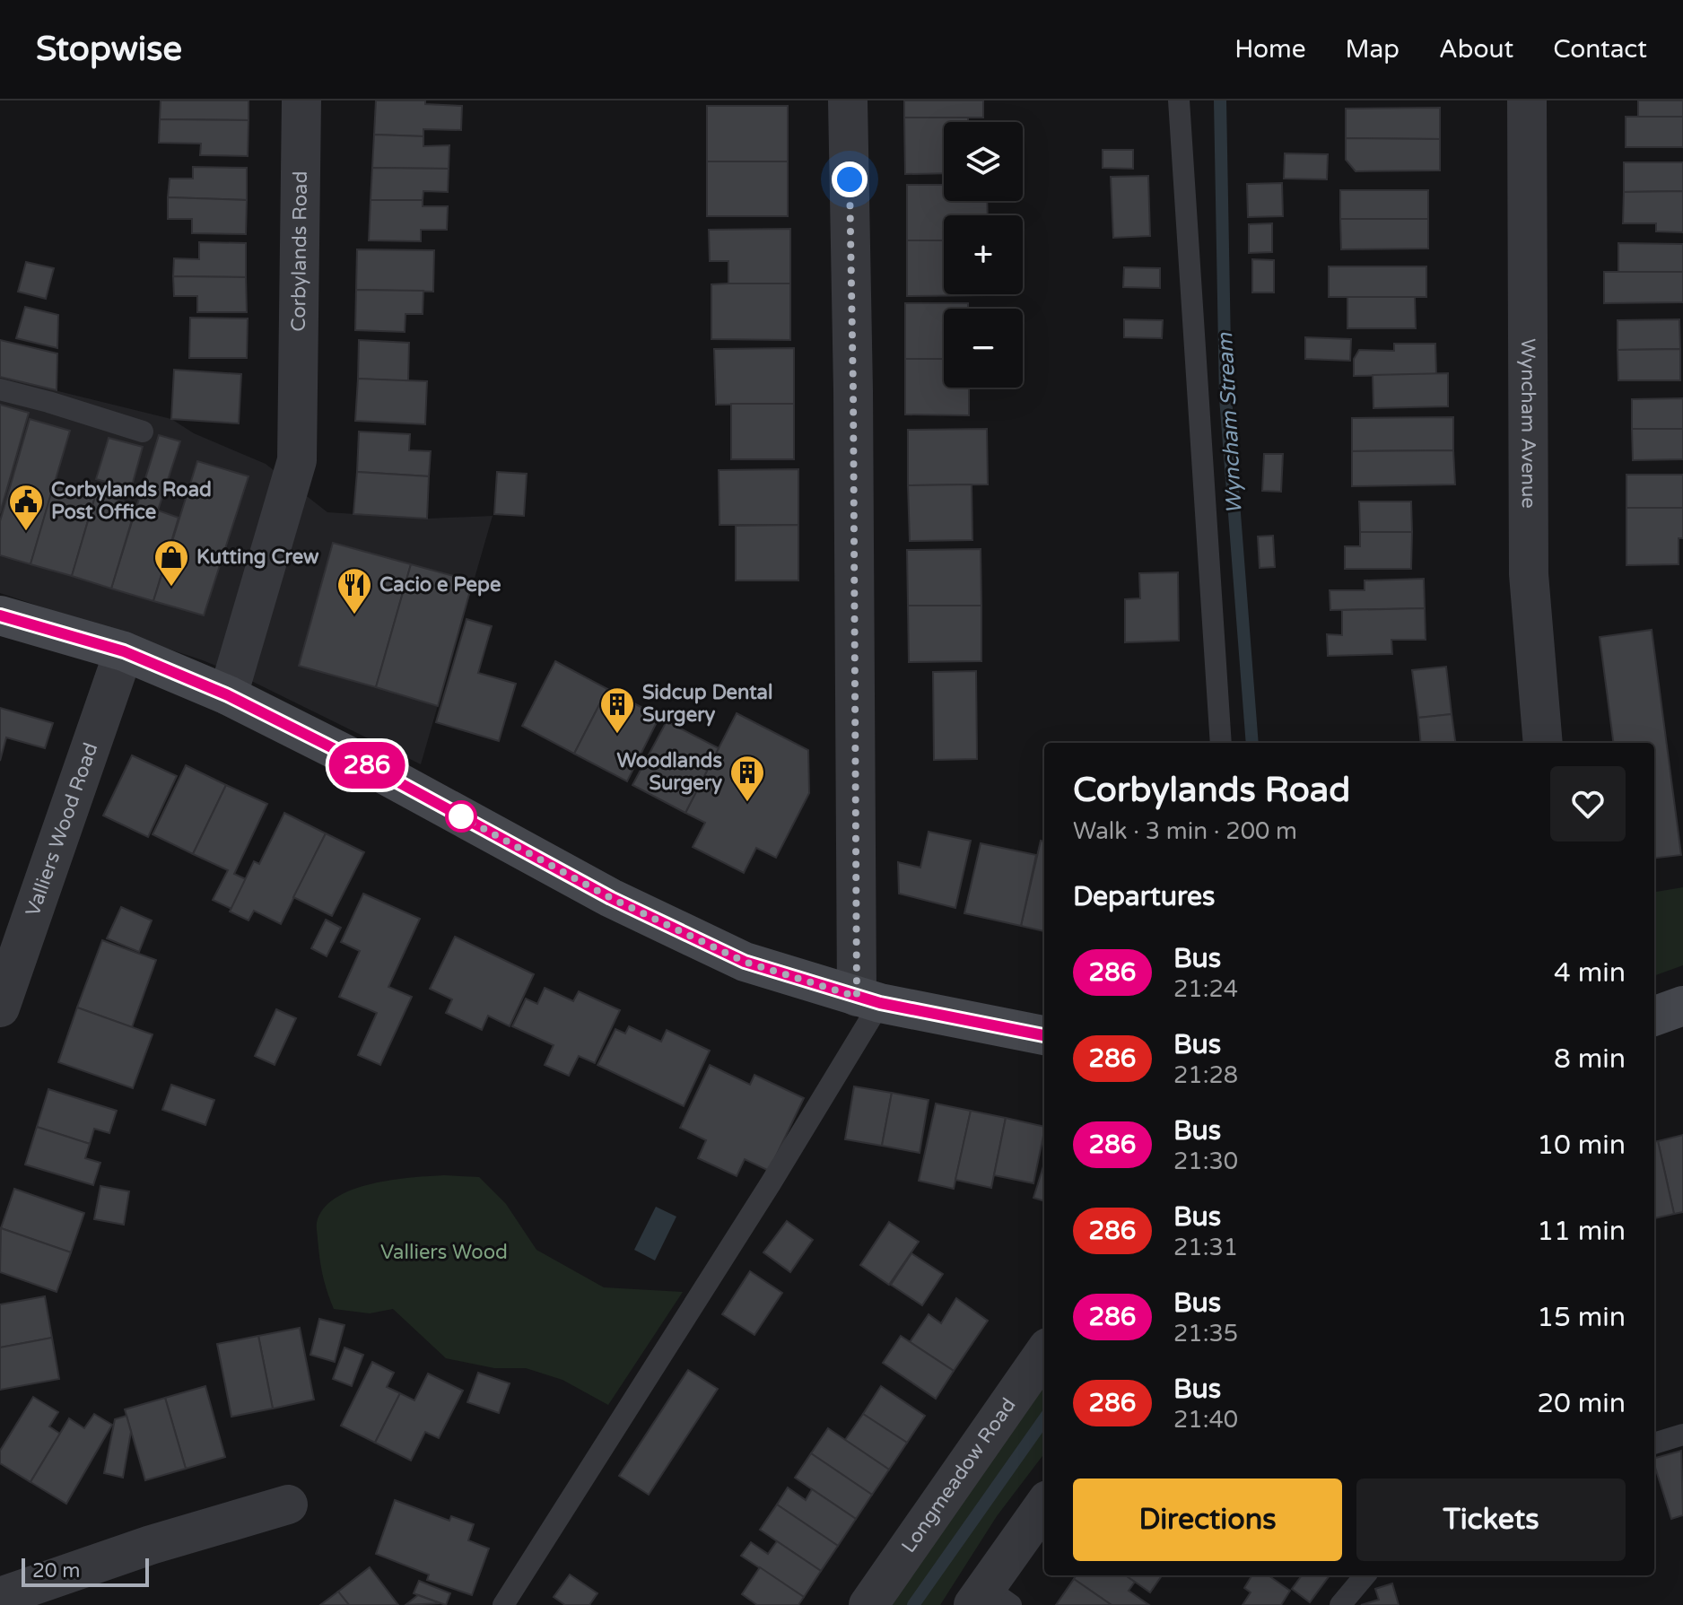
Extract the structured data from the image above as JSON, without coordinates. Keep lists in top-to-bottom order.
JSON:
{
  "streets": {
    "street": [
      "Corbylands Road",
      "Wyncham Avenue",
      "Valliers Wood Road",
      "Longmeadow Road"
    ]
  },
  "water": ["Wyncham Stream"],
  "parks": ["Valliers Wood"],
  "places": {
    "public building": ["Corbylands Road Post Office"],
    "shop": ["Kutting Crew"],
    "restaurant": ["Cacio e Pepe"],
    "building": ["Sidcup Dental Surgery", "Woodlands Surgery"]
  },
  "lines": ["bus line 286"],
  "scale_bar": "20 m",
  "page": {
    "header": "Stopwise",
    "nav": [
      "Home",
      "Map",
      "About",
      "Contact"
    ],
    "on_map": "286",
    "map_buttons": ["+", "−"],
    "heading": [
      ["Corbylands Road", "Walk · 3 min · 200 m"],
      "Departures"
    ],
    "list": [
      {
        "mark": "286",
        "name": "Bus",
        "note": "21:24",
        "value": "4 min"
      },
      {
        "mark": "286",
        "name": "Bus",
        "note": "21:28",
        "value": "8 min"
      },
      {
        "mark": "286",
        "name": "Bus",
        "note": "21:30",
        "value": "10 min"
      },
      {
        "mark": "286",
        "name": "Bus",
        "note": "21:31",
        "value": "11 min"
      },
      {
        "mark": "286",
        "name": "Bus",
        "note": "21:35",
        "value": "15 min"
      },
      {
        "mark": "286",
        "name": "Bus",
        "note": "21:40",
        "value": "20 min"
      }
    ],
    "buttons": ["Directions", "Tickets"],
    "scale": "20 m"
  }
}
